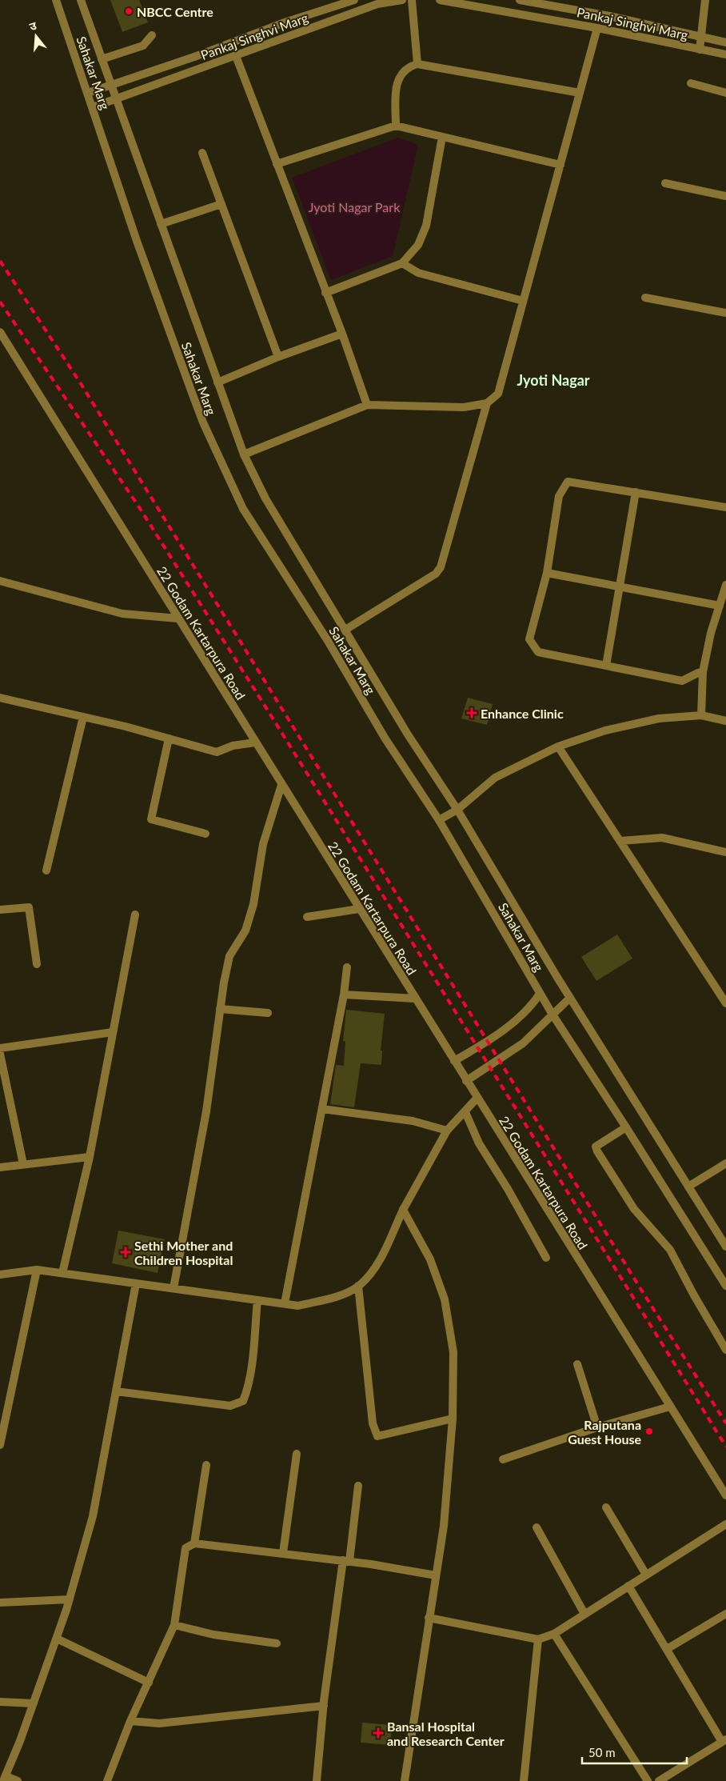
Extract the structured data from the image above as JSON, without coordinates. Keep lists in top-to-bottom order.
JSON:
{
  "streets": {
    "street": ["Pankaj Singhvi Marg", "Sahakar Marg", "22 Godam Kartarpura Road"]
  },
  "crossings": [
    ["Pankaj Singhvi Marg", "Sahakar Marg"]
  ],
  "districts": ["Jyoti Nagar"],
  "parks": ["Jyoti Nagar Park"],
  "places": {
    "other": ["NBCC Centre", "Rajputana Guest House"],
    "health": ["Enhance Clinic", "Sethi Mother and Children Hospital", "Bansal Hospital and Research Center"]
  },
  "scale_bar": "50 m",
  "north": "top"
}
